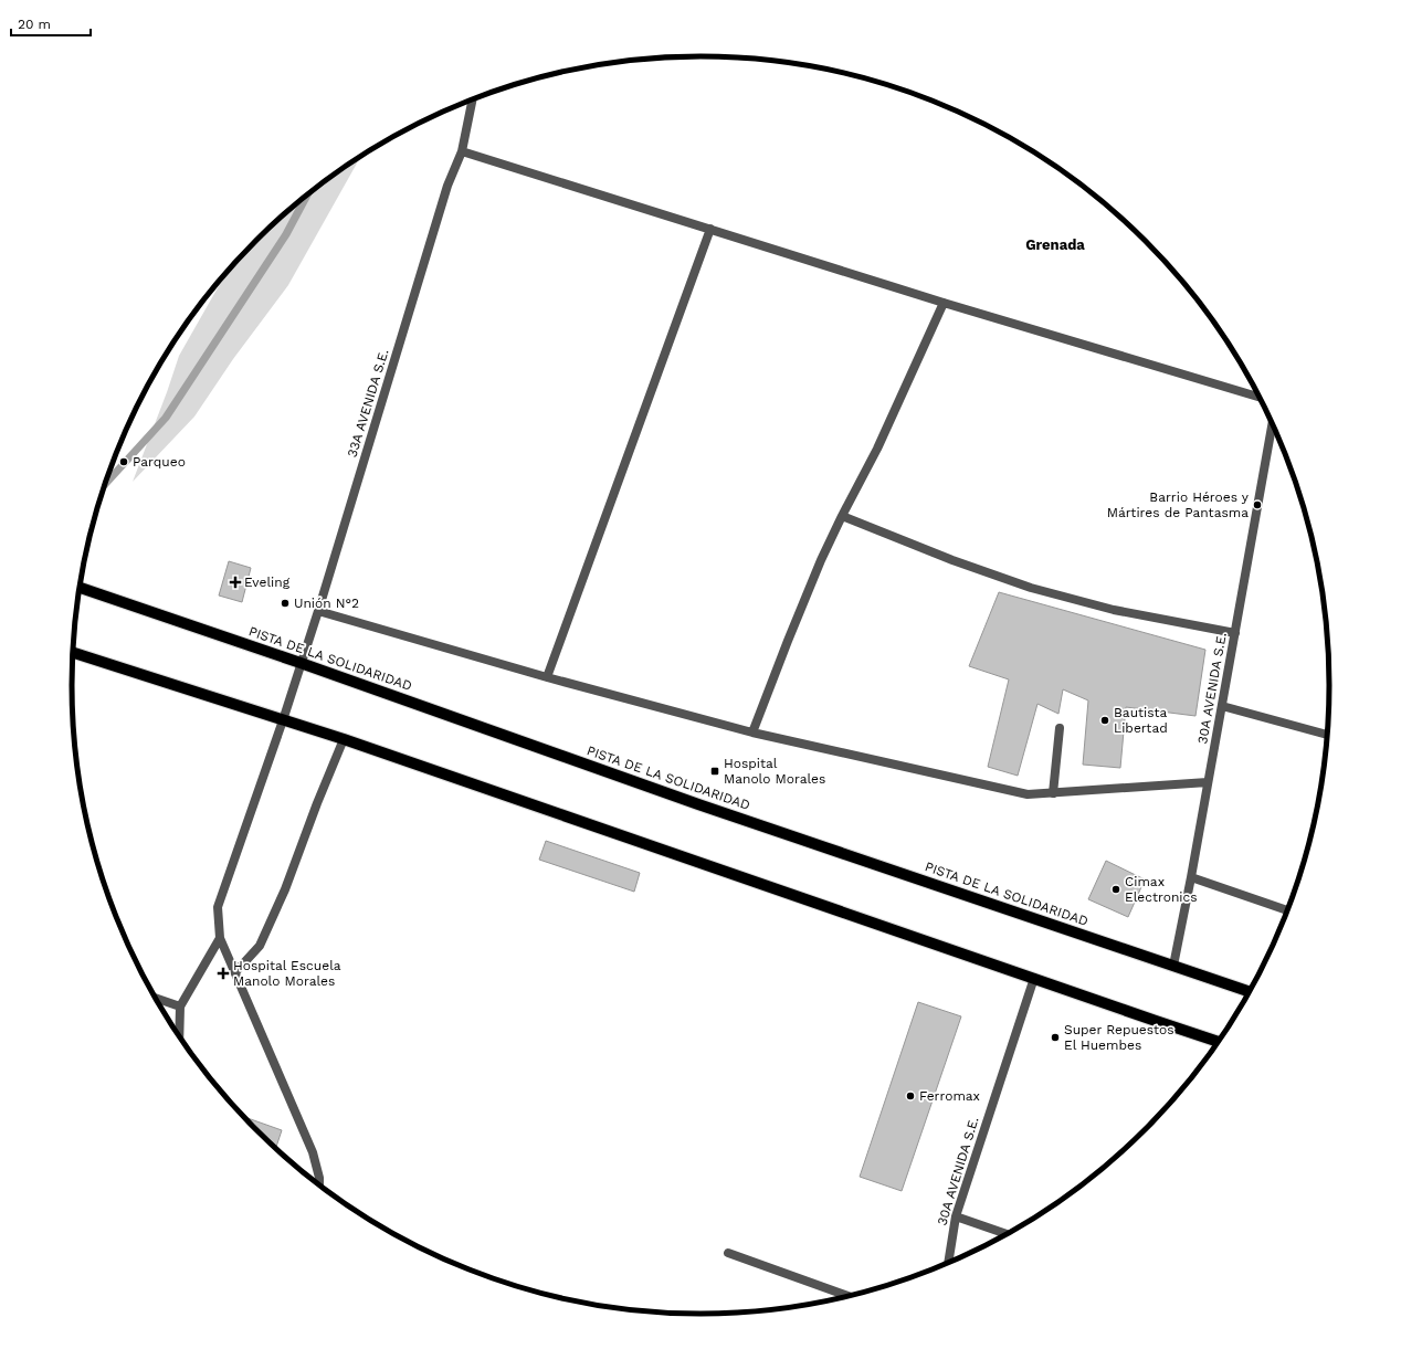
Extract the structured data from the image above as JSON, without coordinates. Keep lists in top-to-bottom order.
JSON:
{
  "streets": {
    "main road": ["PISTA DE LA SOLIDARIDAD"],
    "street": ["33A AVENIDA S.E.", "30A AVENIDA S.E."]
  },
  "crossings": [
    ["33A AVENIDA S.E.", "PISTA DE LA SOLIDARIDAD"],
    ["PISTA DE LA SOLIDARIDAD", "30A AVENIDA S.E."]
  ],
  "districts": ["Grenada"],
  "places": {
    "other": [
      "Parqueo",
      "Barrio Héroes y Mártires de Pantasma",
      "Unión N°2",
      "Bautista Libertad",
      "Cimax Electronics",
      "Super Repuestos El Huembes",
      "Ferromax"
    ],
    "health": ["Eveling", "Hospital Escuela Manolo Morales"],
    "transit": ["Hospital Manolo Morales"]
  },
  "scale_bar": "20 m"
}
